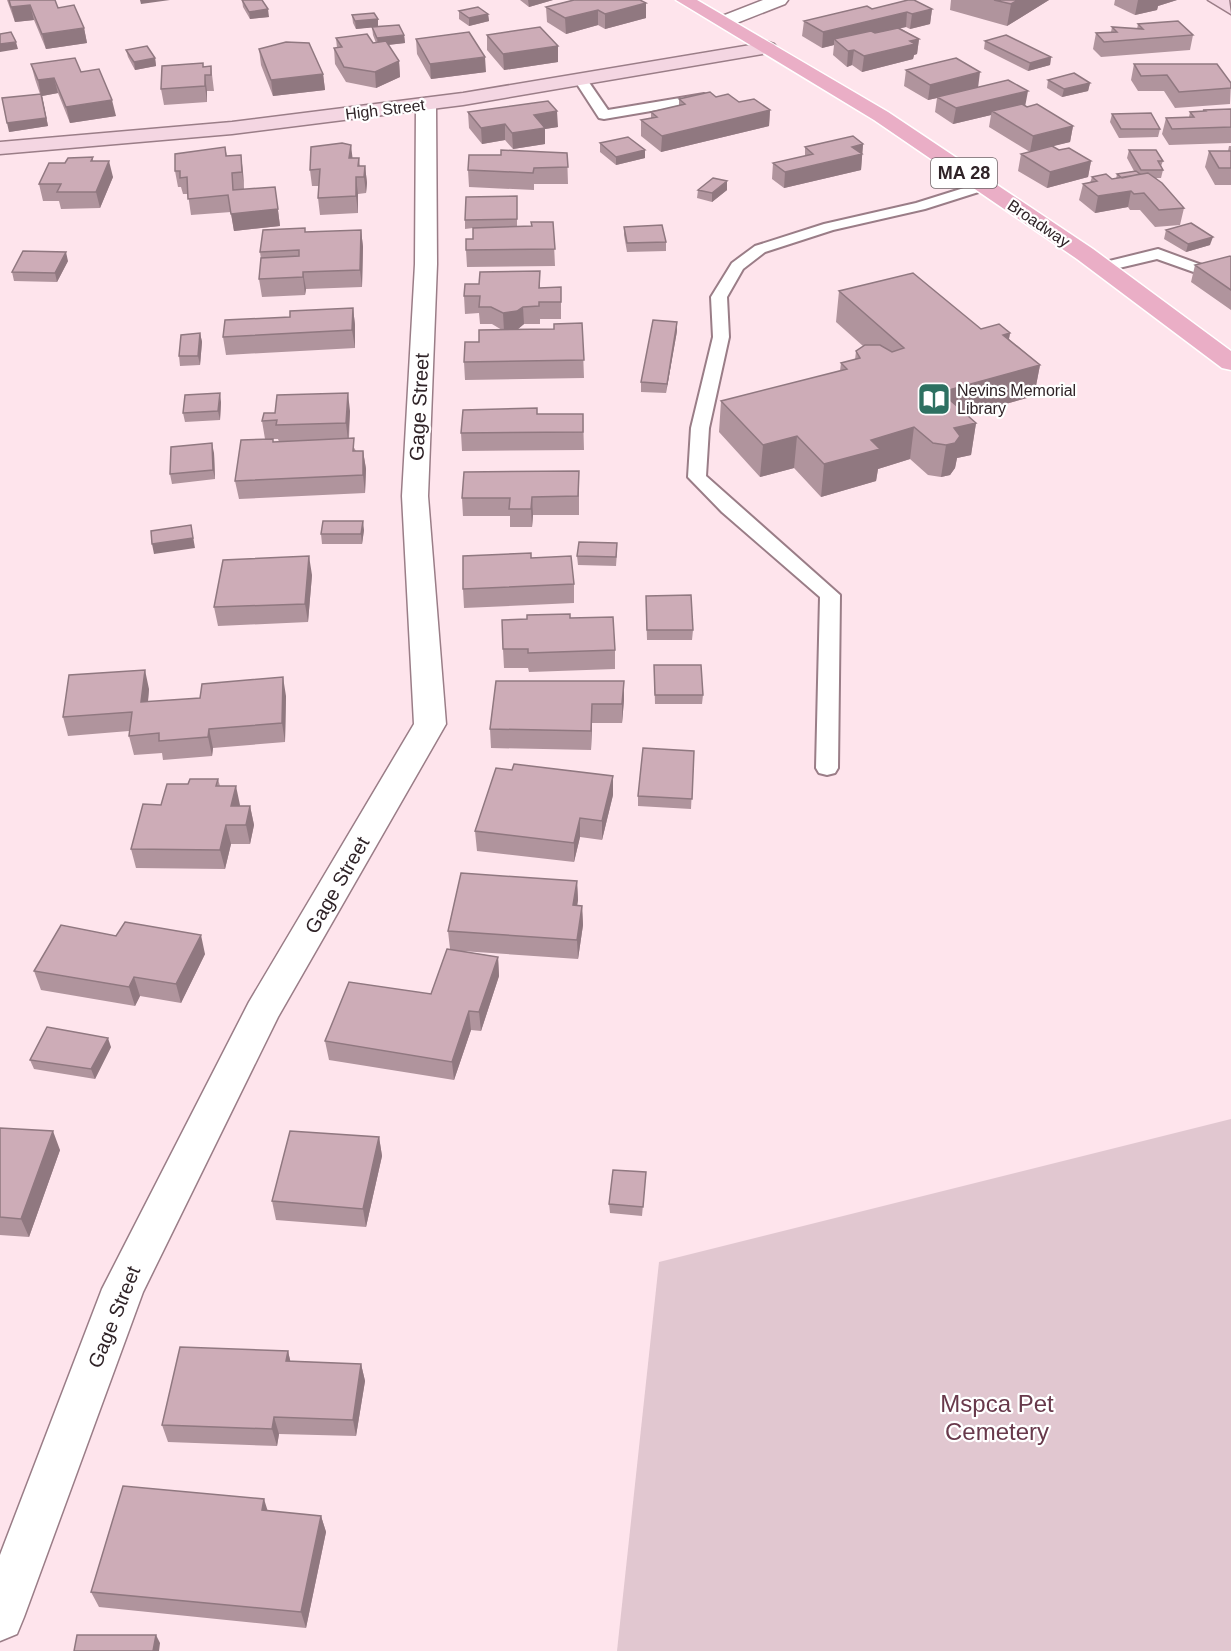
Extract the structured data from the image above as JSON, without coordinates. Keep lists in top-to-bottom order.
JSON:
{
  "streets": {
    "main road": ["MA 28", "Broadway"],
    "street": ["High Street", "Gage Street"]
  },
  "crossings": [
    ["High Street", "Broadway"],
    ["High Street", "Gage Street"]
  ],
  "parks": ["Mspca Pet Cemetery"],
  "places": {
    "library": ["Nevins Memorial Library"]
  }
}
